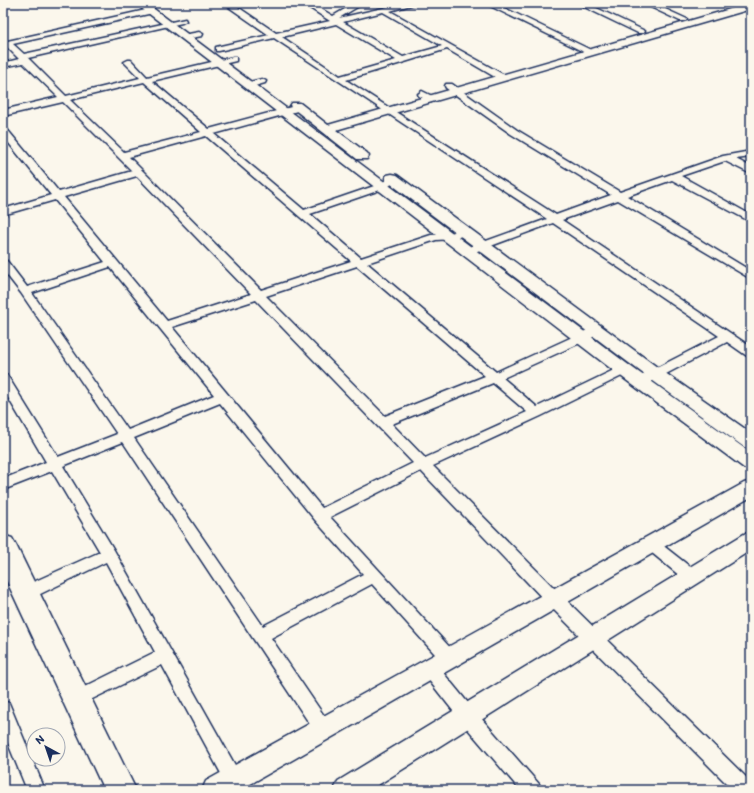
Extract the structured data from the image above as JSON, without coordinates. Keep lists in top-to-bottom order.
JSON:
{
  "north": "top left"
}
